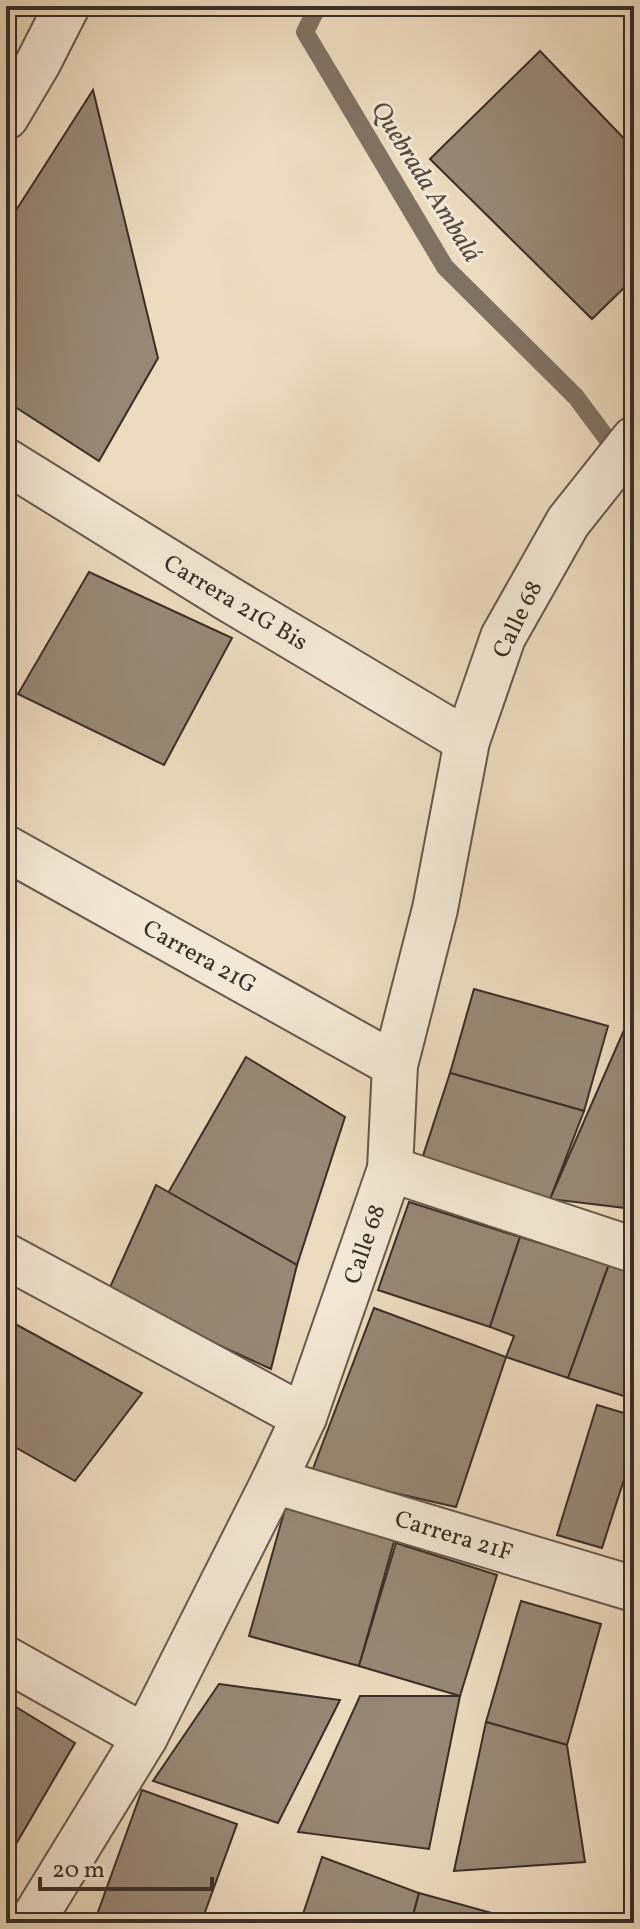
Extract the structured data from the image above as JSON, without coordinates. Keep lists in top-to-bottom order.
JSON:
{
  "streets": {
    "street": [
      "Carrera 21G Bis",
      "Calle 68",
      "Carrera 21G",
      "Carrera 21F"
    ]
  },
  "crossings": [
    ["Carrera 21G Bis", "Calle 68"],
    ["Calle 68", "Carrera 21G"],
    ["Calle 68", "Carrera 21F"]
  ],
  "water": ["Quebrada Ambalá"],
  "scale_bar": "20 m"
}
